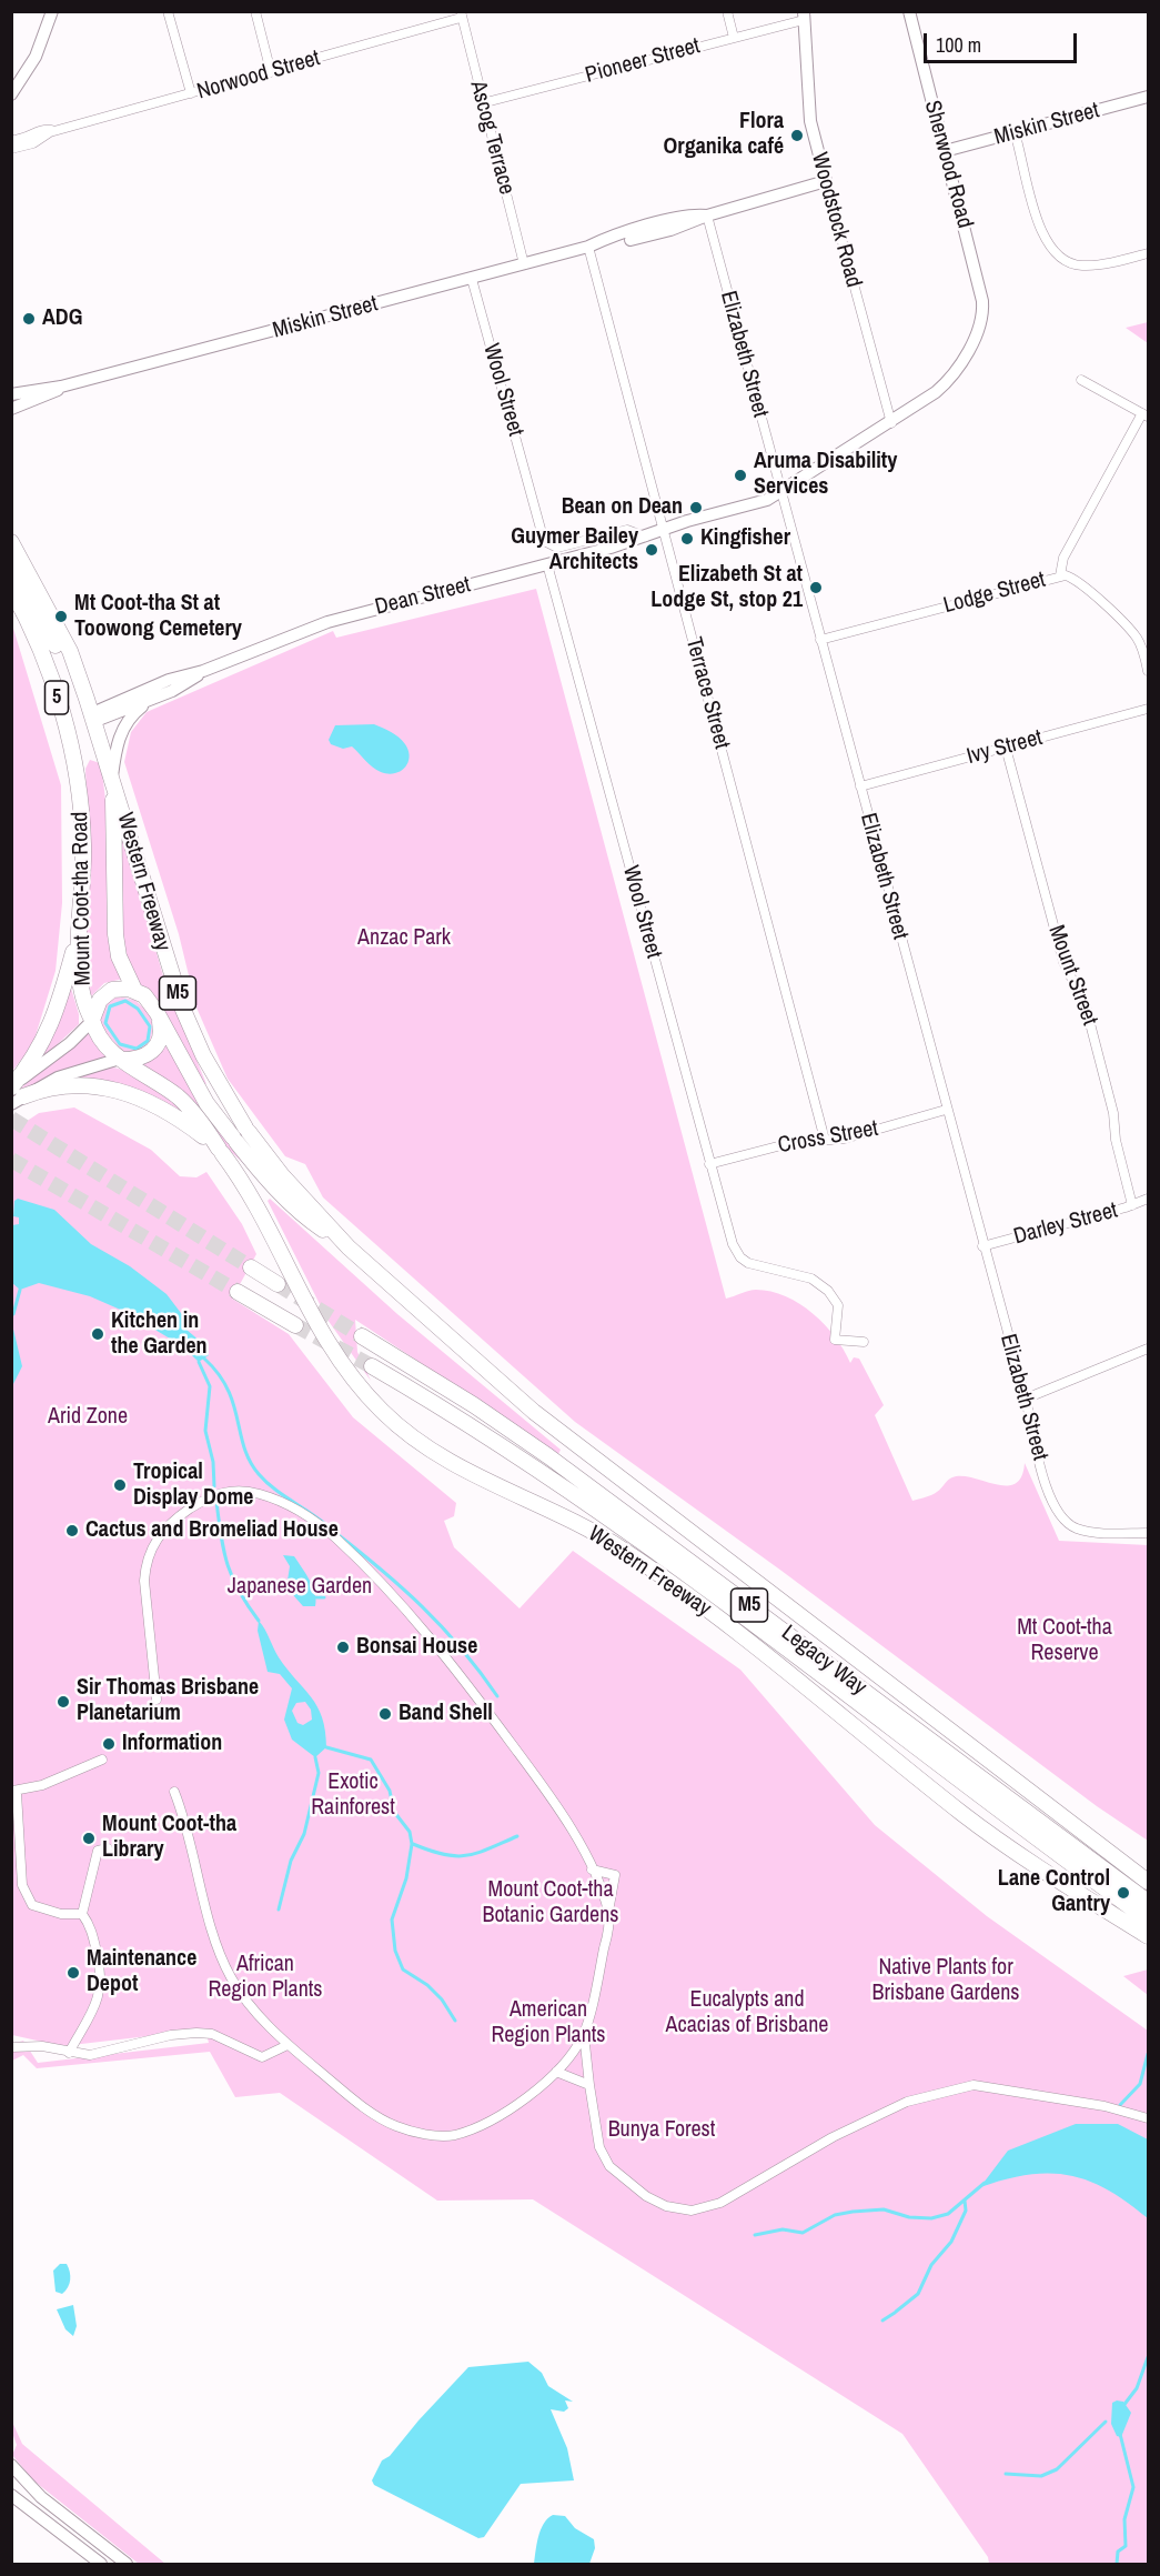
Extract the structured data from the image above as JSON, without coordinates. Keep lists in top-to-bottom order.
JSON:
{
  "streets": {
    "highway": [
      "5",
      "Western Freeway",
      "Mount Coot-tha Road",
      "M5",
      "Legacy Way"
    ],
    "street": [
      "Pioneer Street",
      "Norwood Street",
      "Miskin Street",
      "Ascog Terrace",
      "Sherwood Road",
      "Woodstock Road",
      "Elizabeth Street",
      "Wool Street",
      "Lodge Street",
      "Dean Street",
      "Terrace Street",
      "Ivy Street",
      "Mount Street",
      "Cross Street",
      "Darley Street"
    ]
  },
  "crossings": [
    ["Pioneer Street", "Ascog Terrace"],
    ["Pioneer Street", "Woodstock Road"],
    ["Norwood Street", "Ascog Terrace"],
    ["Miskin Street", "Ascog Terrace"],
    ["Miskin Street", "Sherwood Road"],
    ["Miskin Street", "Woodstock Road"],
    ["Miskin Street", "Elizabeth Street"],
    ["Miskin Street", "Wool Street"],
    ["Miskin Street", "Terrace Street"],
    ["Sherwood Road", "Dean Street"],
    ["Woodstock Road", "Dean Street"],
    ["Elizabeth Street", "Lodge Street"],
    ["Elizabeth Street", "Dean Street"],
    ["Elizabeth Street", "Ivy Street"],
    ["Elizabeth Street", "Cross Street"],
    ["Elizabeth Street", "Darley Street"],
    ["Wool Street", "Dean Street"],
    ["Wool Street", "Cross Street"],
    ["Dean Street", "Terrace Street"],
    ["Dean Street", "5"],
    ["Terrace Street", "Cross Street"],
    ["5", "Western Freeway"],
    ["5", "Mount Coot-tha Road"],
    ["Ivy Street", "Mount Street"],
    ["Western Freeway", "Mount Coot-tha Road"],
    ["Western Freeway", "M5"],
    ["Mount Street", "Darley Street"]
  ],
  "parks": [
    "Anzac Park",
    "Arid Zone",
    "Japanese Garden",
    "Mt Coot-tha Reserve",
    "Exotic Rainforest",
    "Mount Coot-tha Botanic Gardens",
    "African Region Plants",
    "Native Plants for Brisbane Gardens",
    "Eucalypts and Acacias of Brisbane",
    "American Region Plants",
    "Bunya Forest"
  ],
  "places": [
    "Flora Organika café",
    "ADG",
    "Aruma Disability Services",
    "Bean on Dean",
    "Kingfisher",
    "Guymer Bailey Architects",
    "Elizabeth St at Lodge St, stop 21",
    "Mt Coot-tha St at Toowong Cemetery",
    "Kitchen in the Garden",
    "Tropical Display Dome",
    "Cactus and Bromeliad House",
    "Bonsai House",
    "Sir Thomas Brisbane Planetarium",
    "Band Shell",
    "Information",
    "Mount Coot-tha Library",
    "Lane Control Gantry",
    "Maintenance Depot"
  ],
  "scale_bar": "100 m"
}
